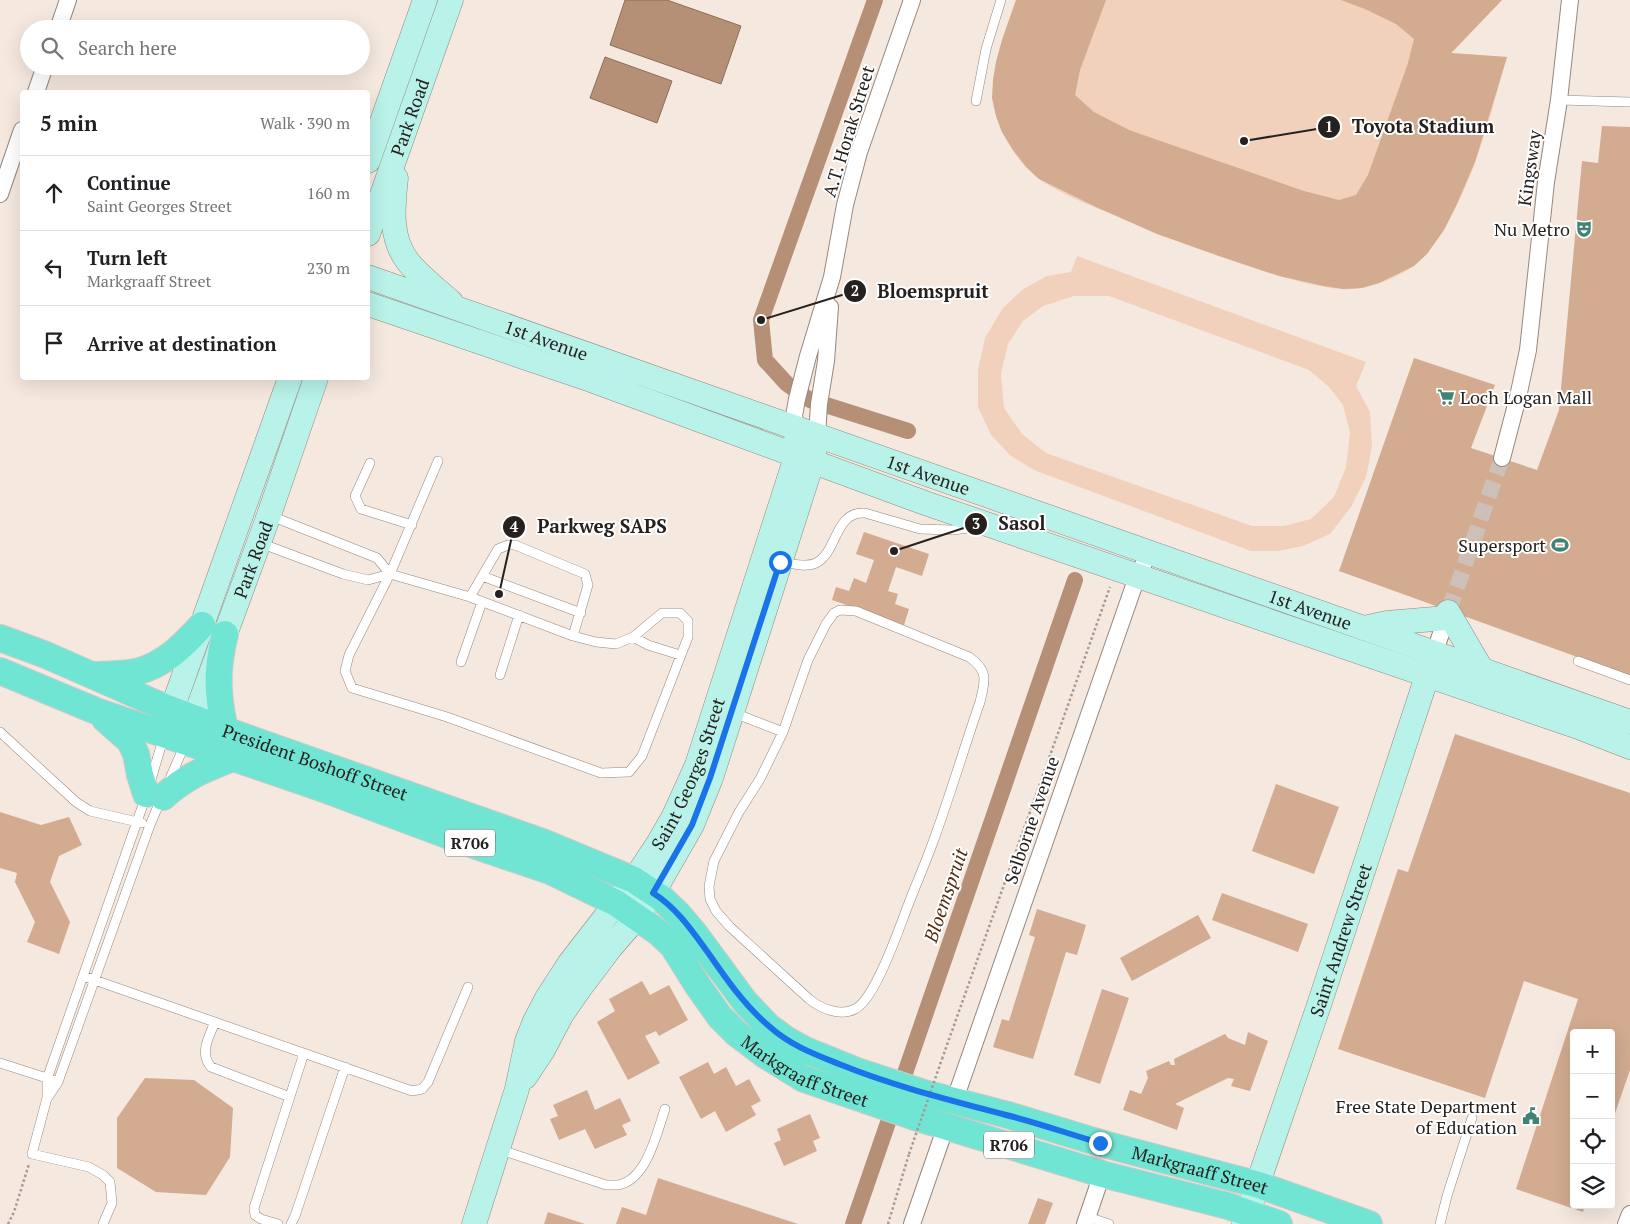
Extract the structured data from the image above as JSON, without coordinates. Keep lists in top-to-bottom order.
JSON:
{
  "streets": {
    "main road": ["President Boshoff Street", "R706", "Markgraaff Street"],
    "street": [
      "Park Road",
      "A.T. Horak Street",
      "Kingsway",
      "1st Avenue",
      "Saint Georges Street",
      "Selborne Avenue",
      "Saint Andrew Street"
    ]
  },
  "crossings": [
    ["Park Road", "President Boshoff Street"],
    ["A.T. Horak Street", "1st Avenue"],
    ["A.T. Horak Street", "Saint Georges Street"],
    ["1st Avenue", "Saint Georges Street"],
    ["1st Avenue", "Selborne Avenue"],
    ["1st Avenue", "Saint Andrew Street"],
    ["President Boshoff Street", "Saint Georges Street"],
    ["President Boshoff Street", "Markgraaff Street"],
    ["Saint Georges Street", "Markgraaff Street"],
    ["Selborne Avenue", "Markgraaff Street"],
    ["Saint Andrew Street", "Markgraaff Street"]
  ],
  "water": ["Bloemspruit"],
  "places": {
    "other": [
      "Toyota Stadium",
      "Bloemspruit",
      "Sasol",
      "Parkweg SAPS"
    ],
    "theatre": ["Nu Metro"],
    "supermarket": ["Loch Logan Mall"],
    "sports": ["Supersport"],
    "public building": ["Free State Department of Education"]
  },
  "page": {
    "search": "Search here",
    "heading": ["5 min", "Walk · 390 m"],
    "list": [
      ["Continue", "Saint Georges Street", "160 m"],
      ["Turn left", "Markgraaff Street", "230 m"],
      "Arrive at destination"
    ],
    "map_buttons": ["+", "−"]
  }
}
